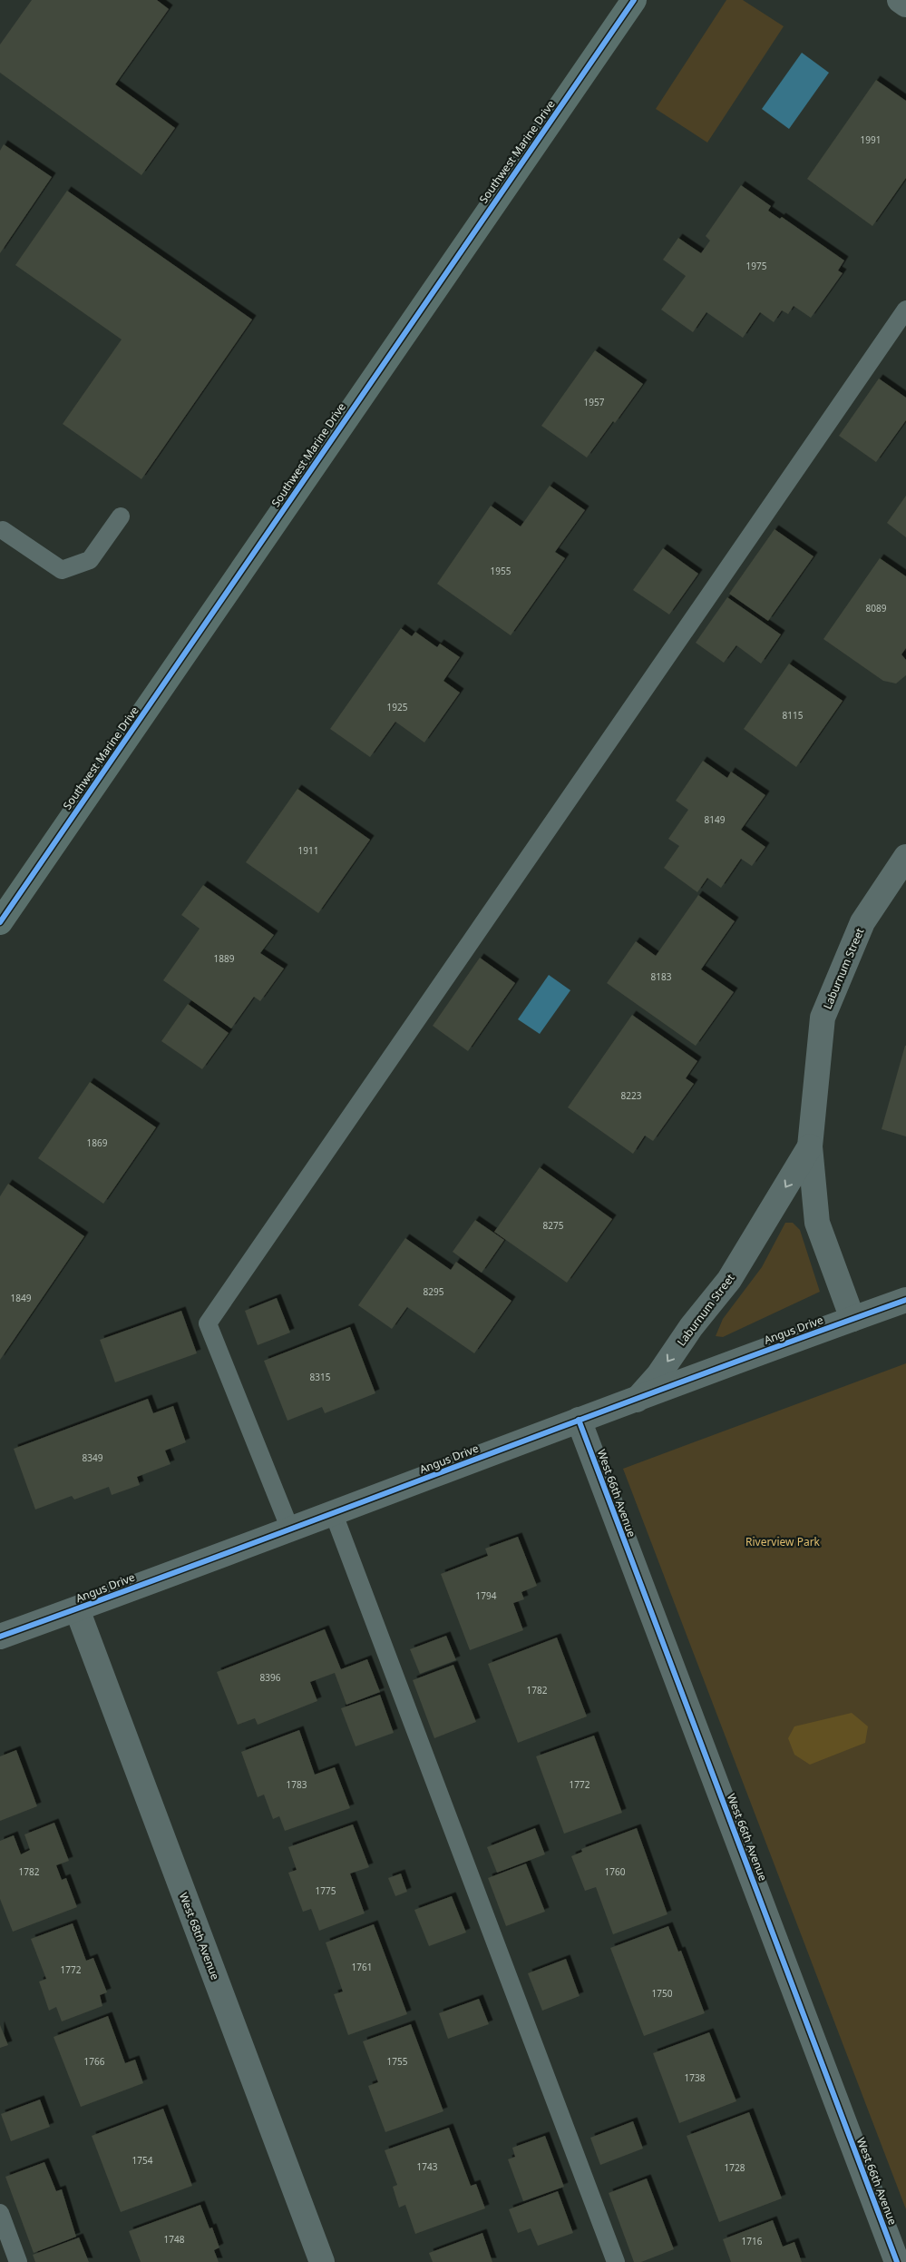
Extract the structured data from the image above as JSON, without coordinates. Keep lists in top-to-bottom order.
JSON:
{
  "streets": {
    "main road": ["Southwest Marine Drive"],
    "street": [
      "Laburnum Street",
      "Angus Drive",
      "West 66th Avenue",
      "West 68th Avenue"
    ]
  },
  "crossings": [
    ["Laburnum Street", "Angus Drive"],
    ["Angus Drive", "West 66th Avenue"],
    ["Angus Drive", "West 68th Avenue"]
  ],
  "one_way": ["Laburnum Street"],
  "parks": ["Riverview Park"],
  "house_numbers": [
    "1991",
    "1975",
    "1957",
    "1955",
    "8089",
    "1925",
    "8115",
    "8149",
    "1911",
    "1889",
    "8183",
    "8223",
    "1869",
    "8275",
    "8295",
    "1849",
    "8315",
    "8349",
    "1794",
    "8396",
    "1782",
    "1783",
    "1772",
    "1782",
    "1760",
    "1775",
    "1761",
    "1772",
    "1750",
    "1766",
    "1755",
    "1738",
    "1754",
    "1743",
    "1728",
    "1748",
    "1716"
  ]
}
